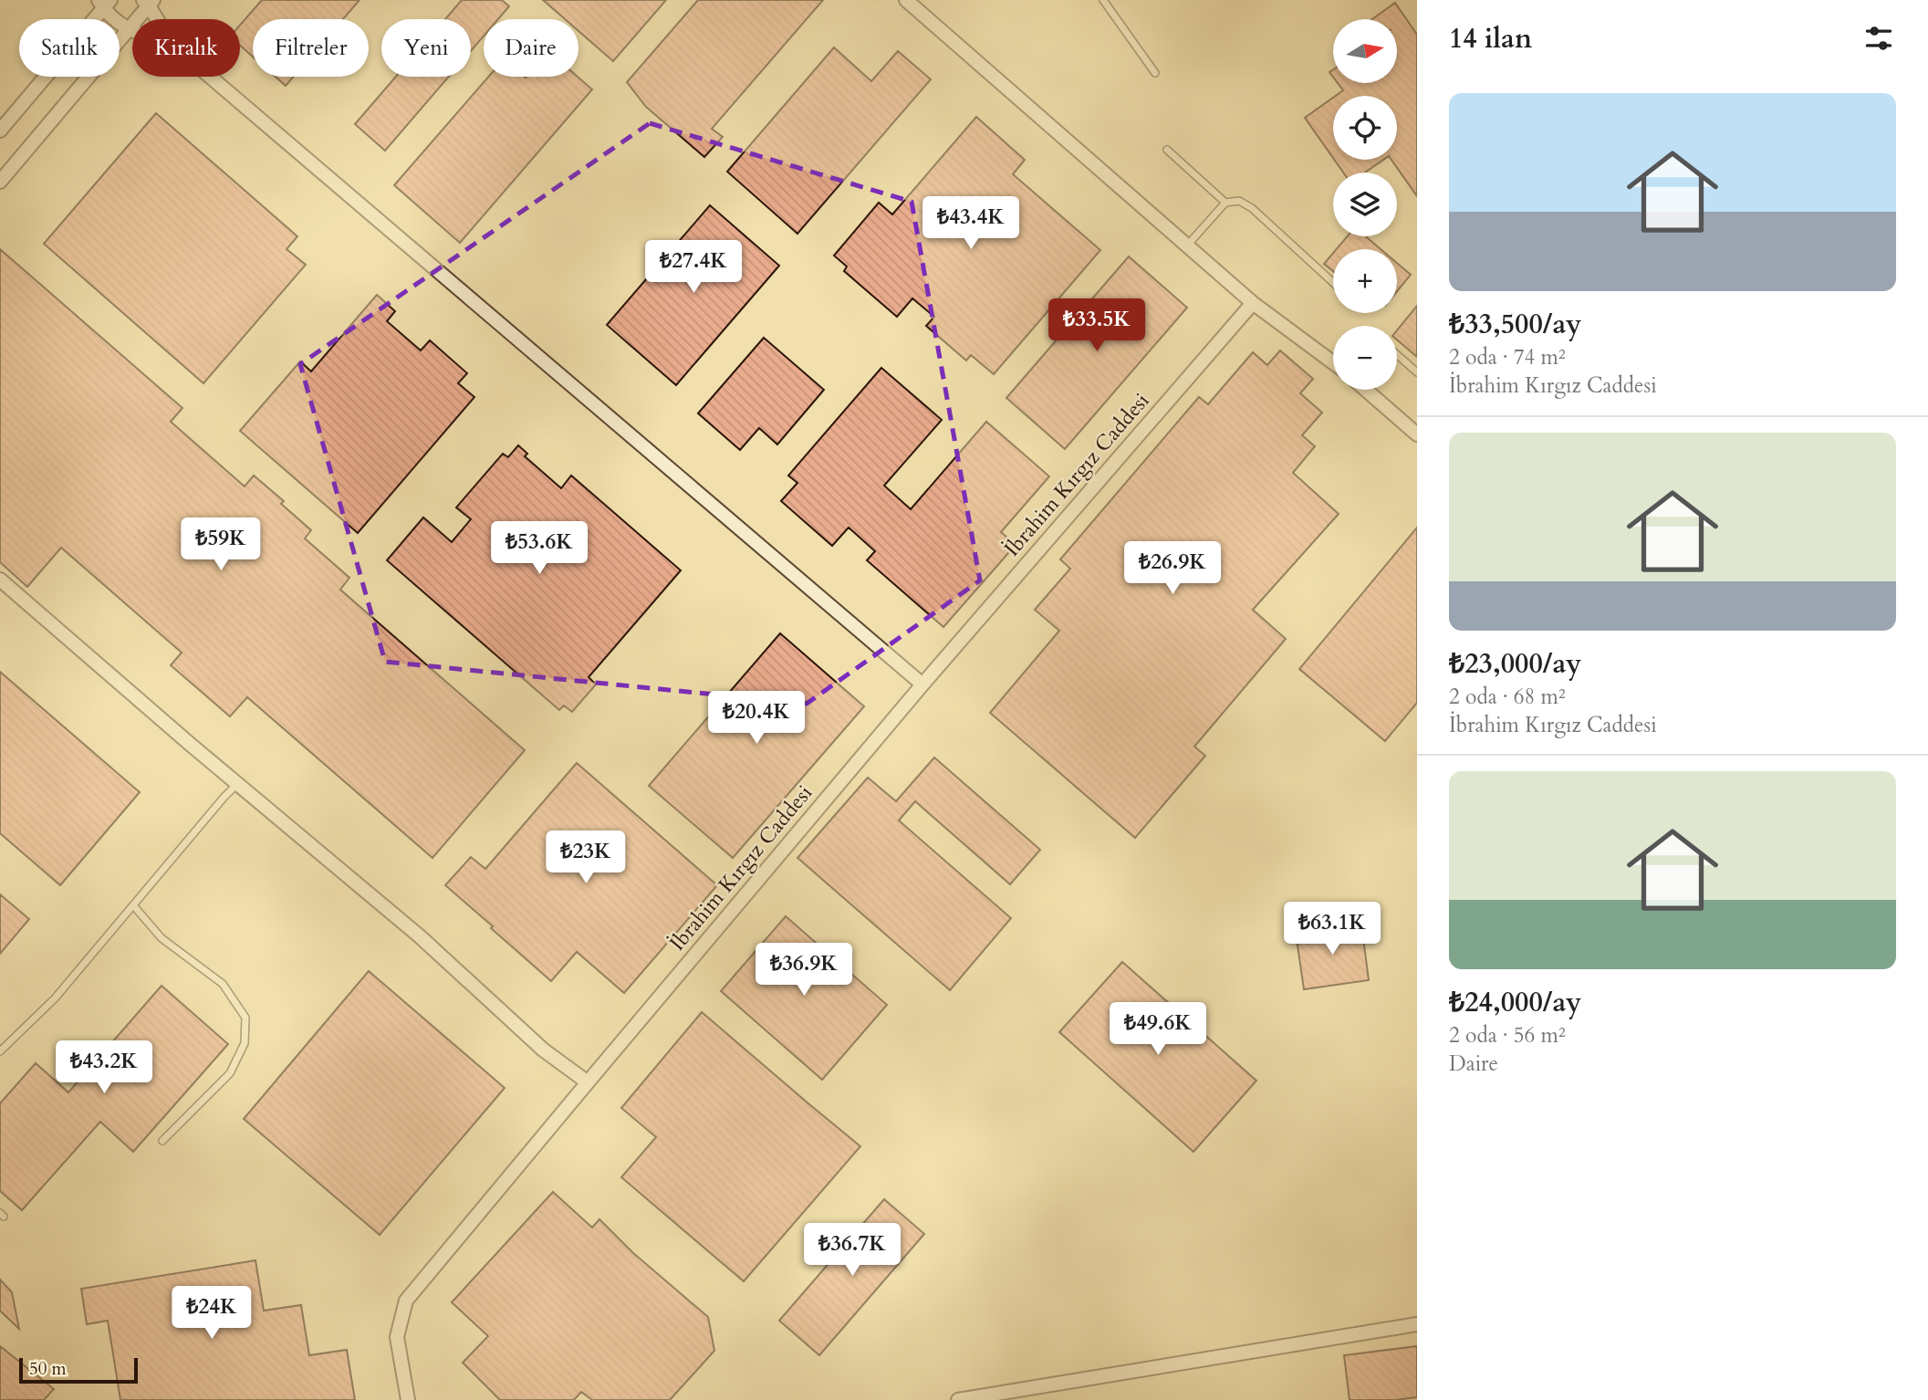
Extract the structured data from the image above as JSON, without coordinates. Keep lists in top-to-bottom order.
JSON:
{
  "streets": {
    "street": ["İbrahim Kırgız Caddesi"]
  },
  "scale_bar": "50 m",
  "north": "right",
  "page": {
    "heading": "14 ilan",
    "map_buttons": ["+", "−"],
    "chip": [
      "Satılık",
      "Kiralık",
      "Filtreler",
      "Yeni",
      "Daire"
    ],
    "list": [
      {
        "name": "₺33,500/ay",
        "note": "2 oda · 74 m² · İbrahim Kırgız Caddesi"
      },
      {
        "name": "₺23,000/ay",
        "note": "2 oda · 68 m² · İbrahim Kırgız Caddesi"
      },
      {
        "name": "₺24,000/ay",
        "note": "2 oda · 56 m² · Daire"
      }
    ],
    "price": [
      "₺43.4K",
      "₺27.4K",
      "₺33.5K",
      "₺59K",
      "₺53.6K",
      "₺26.9K",
      "₺20.4K",
      "₺23K",
      "₺63.1K",
      "₺36.9K",
      "₺49.6K",
      "₺43.2K",
      "₺36.7K",
      "₺24K"
    ],
    "scale": "50 m"
  }
}
